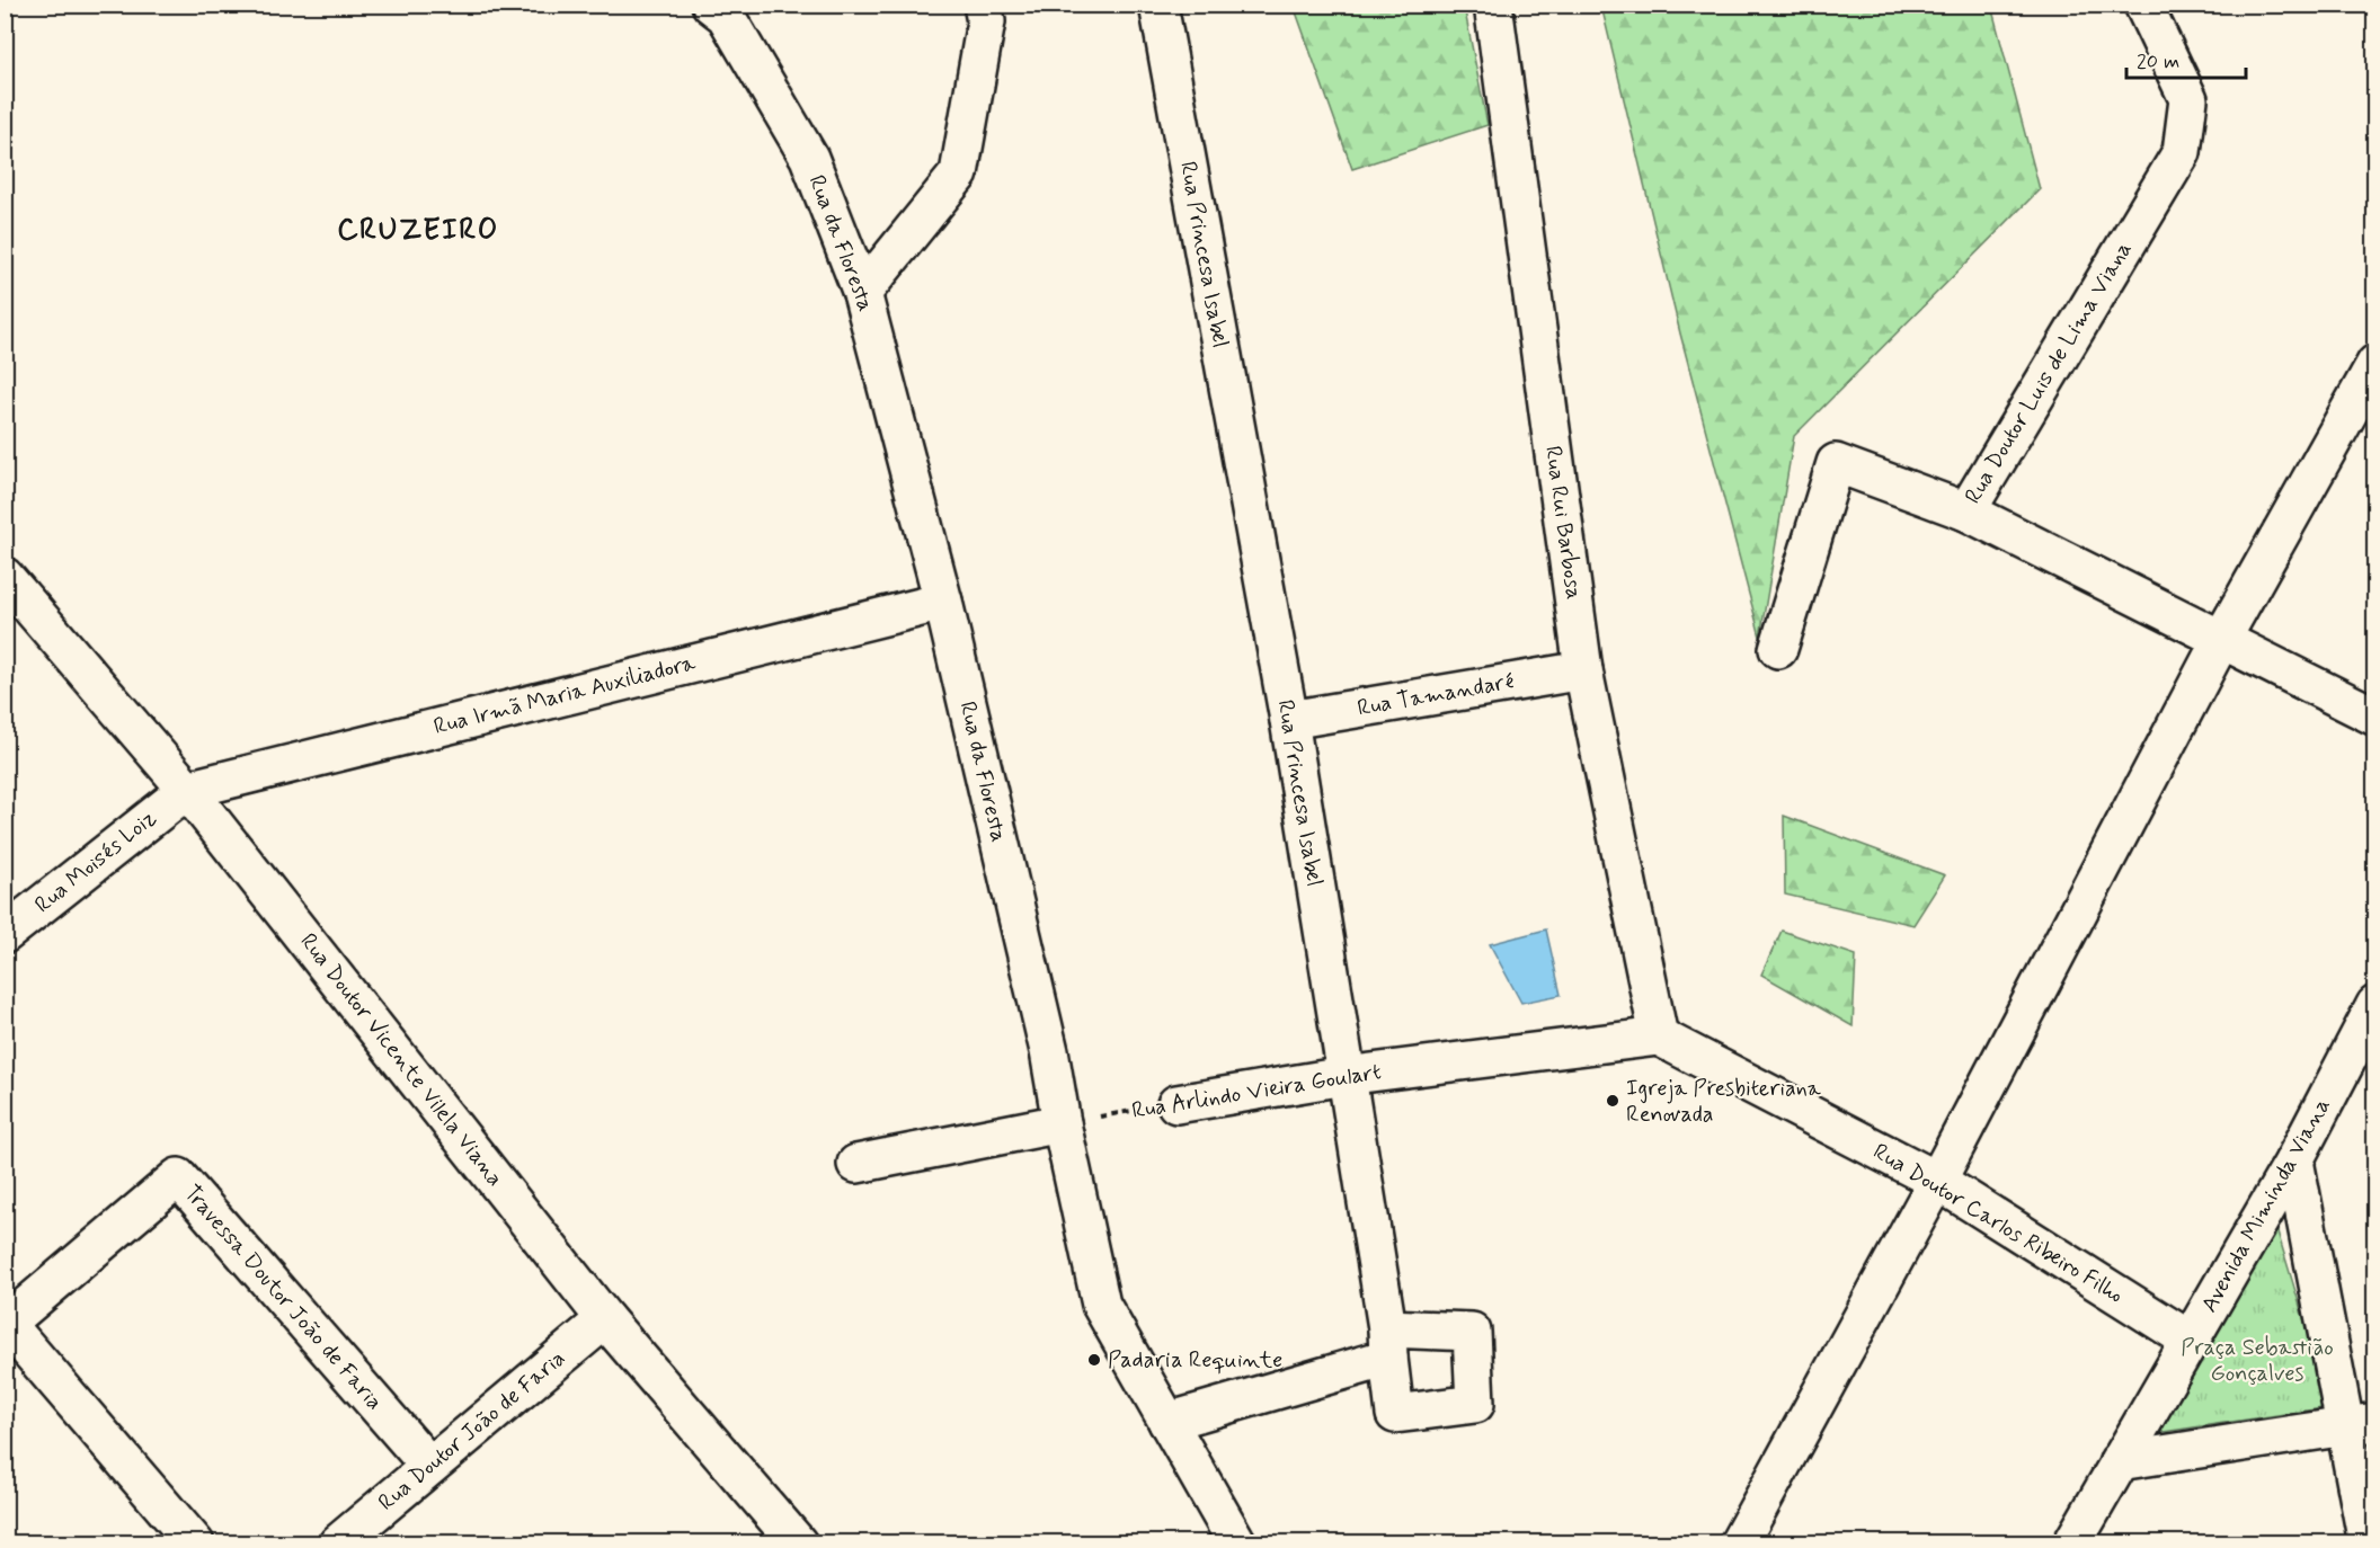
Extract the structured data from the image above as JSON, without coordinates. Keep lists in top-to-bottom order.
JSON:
{
  "streets": {
    "street": [
      "Rua da Floresta",
      "Rua Princesa Isabel",
      "Rua Doutor Luis de Lima Viana",
      "Rua Rui Barbosa",
      "Rua Irmã Maria Auxiliadora",
      "Rua Tamandaré",
      "Rua Moisés Loiz",
      "Rua Doutor Vicente Vilela Viana",
      "Rua Arlindo Vieira Goulart",
      "Avenida Miminda Viana",
      "Rua Doutor Carlos Ribeiro Filho",
      "Travessa Doutor João de Faria",
      "Rua Doutor João de Faria"
    ]
  },
  "crossings": [
    ["Rua da Floresta", "Rua Princesa Isabel"],
    ["Rua da Floresta", "Rua Irmã Maria Auxiliadora"],
    ["Rua da Floresta", "Rua Arlindo Vieira Goulart"],
    ["Rua Princesa Isabel", "Rua Tamandaré"],
    ["Rua Princesa Isabel", "Rua Arlindo Vieira Goulart"],
    ["Rua Rui Barbosa", "Rua Tamandaré"],
    ["Rua Rui Barbosa", "Rua Arlindo Vieira Goulart"],
    ["Rua Rui Barbosa", "Rua Doutor Carlos Ribeiro Filho"],
    ["Rua Irmã Maria Auxiliadora", "Rua Moisés Loiz"],
    ["Rua Irmã Maria Auxiliadora", "Rua Doutor Vicente Vilela Viana"],
    ["Rua Moisés Loiz", "Rua Doutor Vicente Vilela Viana"],
    ["Rua Doutor Vicente Vilela Viana", "Rua Doutor João de Faria"],
    ["Rua Arlindo Vieira Goulart", "Rua Doutor Carlos Ribeiro Filho"],
    ["Avenida Miminda Viana", "Rua Doutor Carlos Ribeiro Filho"],
    ["Travessa Doutor João de Faria", "Rua Doutor João de Faria"]
  ],
  "districts": ["CRUZEIRO"],
  "parks": ["Praça Sebastião Gonçalves"],
  "places": ["Igreja Presbiteriana Renovada", "Padaria Requinte"],
  "scale_bar": "20 m"
}
